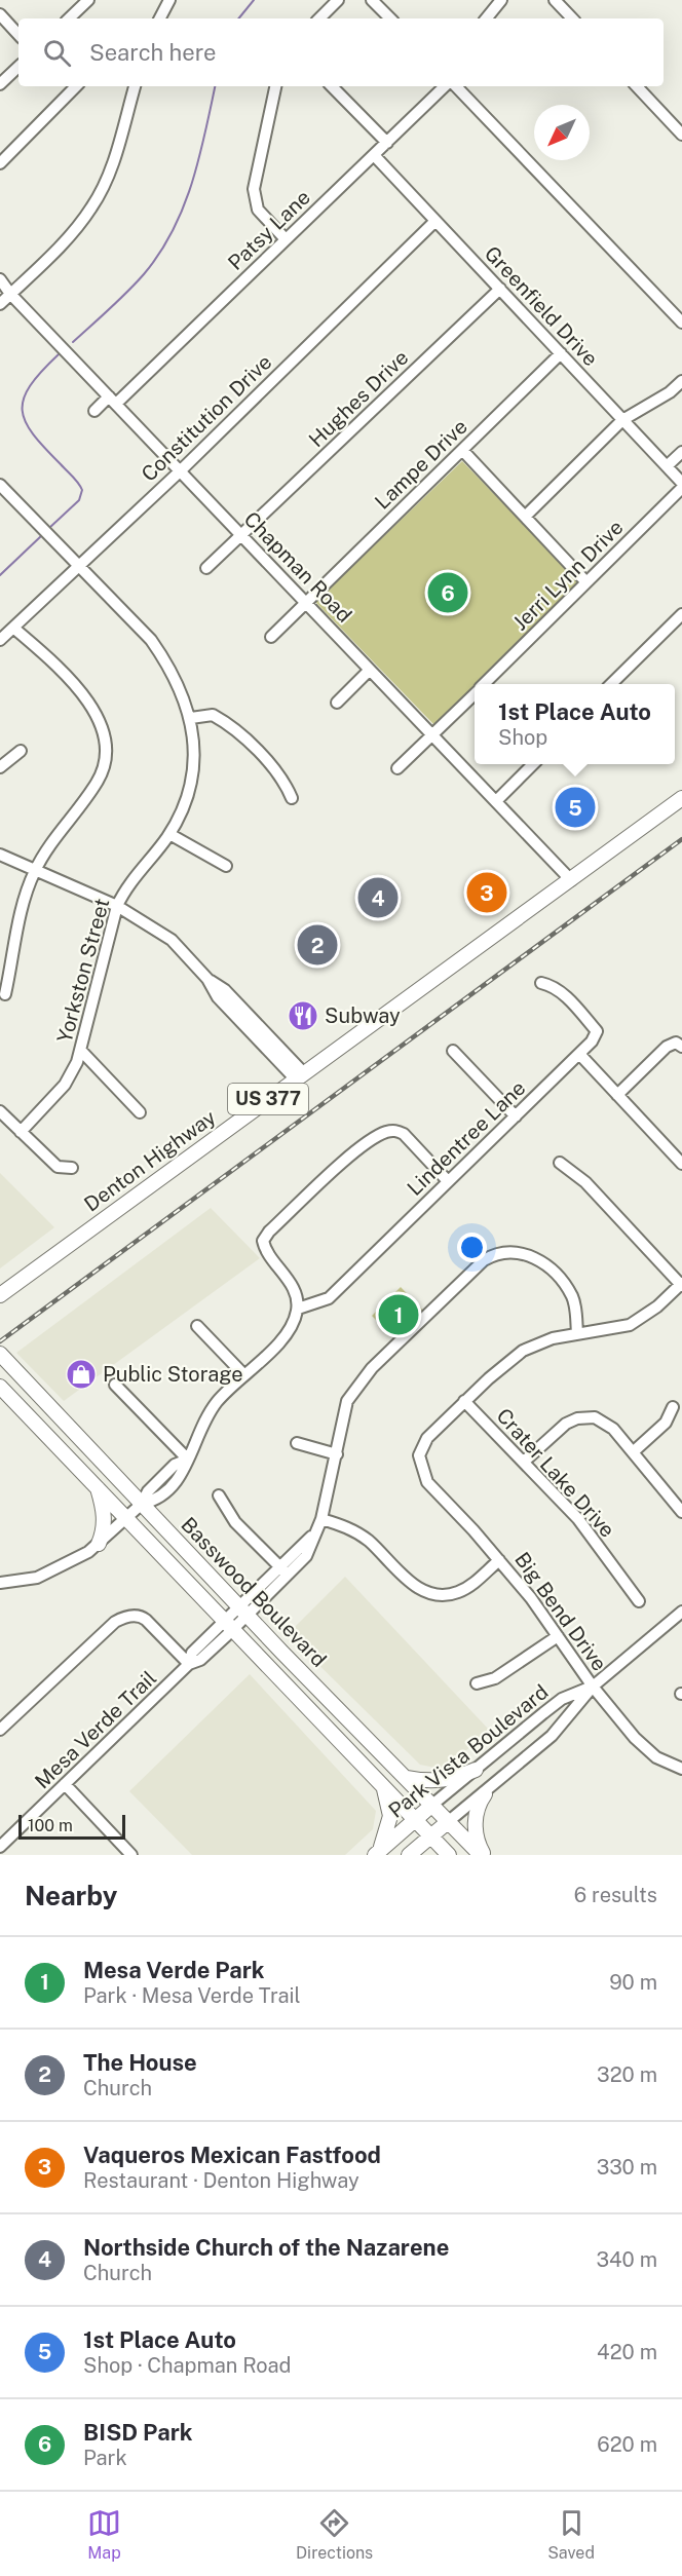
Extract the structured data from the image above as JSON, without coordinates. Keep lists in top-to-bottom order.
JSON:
{
  "streets": {
    "main road": [
      "US 377",
      "Denton Highway",
      "Basswood Boulevard",
      "Park Vista Boulevard"
    ],
    "street": [
      "Patsy Lane",
      "Greenfield Drive",
      "Hughes Drive",
      "Constitution Drive",
      "Lampe Drive",
      "Chapman Road",
      "Jerri Lynn Drive",
      "Yorkston Street",
      "Lindentree Lane",
      "Crater Lake Drive",
      "Big Bend Drive",
      "Mesa Verde Trail"
    ]
  },
  "crossings": [
    ["Patsy Lane", "Greenfield Drive"],
    ["Patsy Lane", "Chapman Road"],
    ["Greenfield Drive", "Hughes Drive"],
    ["Greenfield Drive", "Constitution Drive"],
    ["Greenfield Drive", "Lampe Drive"],
    ["Hughes Drive", "Chapman Road"],
    ["Constitution Drive", "Chapman Road"],
    ["Constitution Drive", "Yorkston Street"],
    ["Lampe Drive", "Chapman Road"],
    ["Chapman Road", "Jerri Lynn Drive"],
    ["Chapman Road", "Denton Highway"],
    ["Crater Lake Drive", "Big Bend Drive"],
    ["Basswood Boulevard", "Mesa Verde Trail"],
    ["Basswood Boulevard", "Park Vista Boulevard"],
    ["Big Bend Drive", "Park Vista Boulevard"]
  ],
  "places": {
    "restaurant": ["Subway"],
    "shop": ["Public Storage"]
  },
  "scale_bar": "100 m",
  "north": "bottom left",
  "page": {
    "search": "Search here",
    "pins": [
      "6",
      "5",
      "3",
      "4",
      "2",
      "1"
    ],
    "popup": ["1st Place Auto", "Shop"],
    "scale": "100 m",
    "heading": ["Nearby", "6 results"],
    "list": [
      {
        "mark": "1",
        "name": "Mesa Verde Park",
        "note": "Park · Mesa Verde Trail",
        "value": "90 m"
      },
      {
        "mark": "2",
        "name": "The House",
        "note": "Church",
        "value": "320 m"
      },
      {
        "mark": "3",
        "name": "Vaqueros Mexican Fastfood",
        "note": "Restaurant · Denton Highway",
        "value": "330 m"
      },
      {
        "mark": "4",
        "name": "Northside Church of the Nazarene",
        "note": "Church",
        "value": "340 m"
      },
      {
        "mark": "5",
        "name": "1st Place Auto",
        "note": "Shop · Chapman Road",
        "value": "420 m"
      },
      {
        "mark": "6",
        "name": "BISD Park",
        "note": "Park",
        "value": "620 m"
      }
    ],
    "nav": ["Map", "Directions", "Saved"]
  }
}
